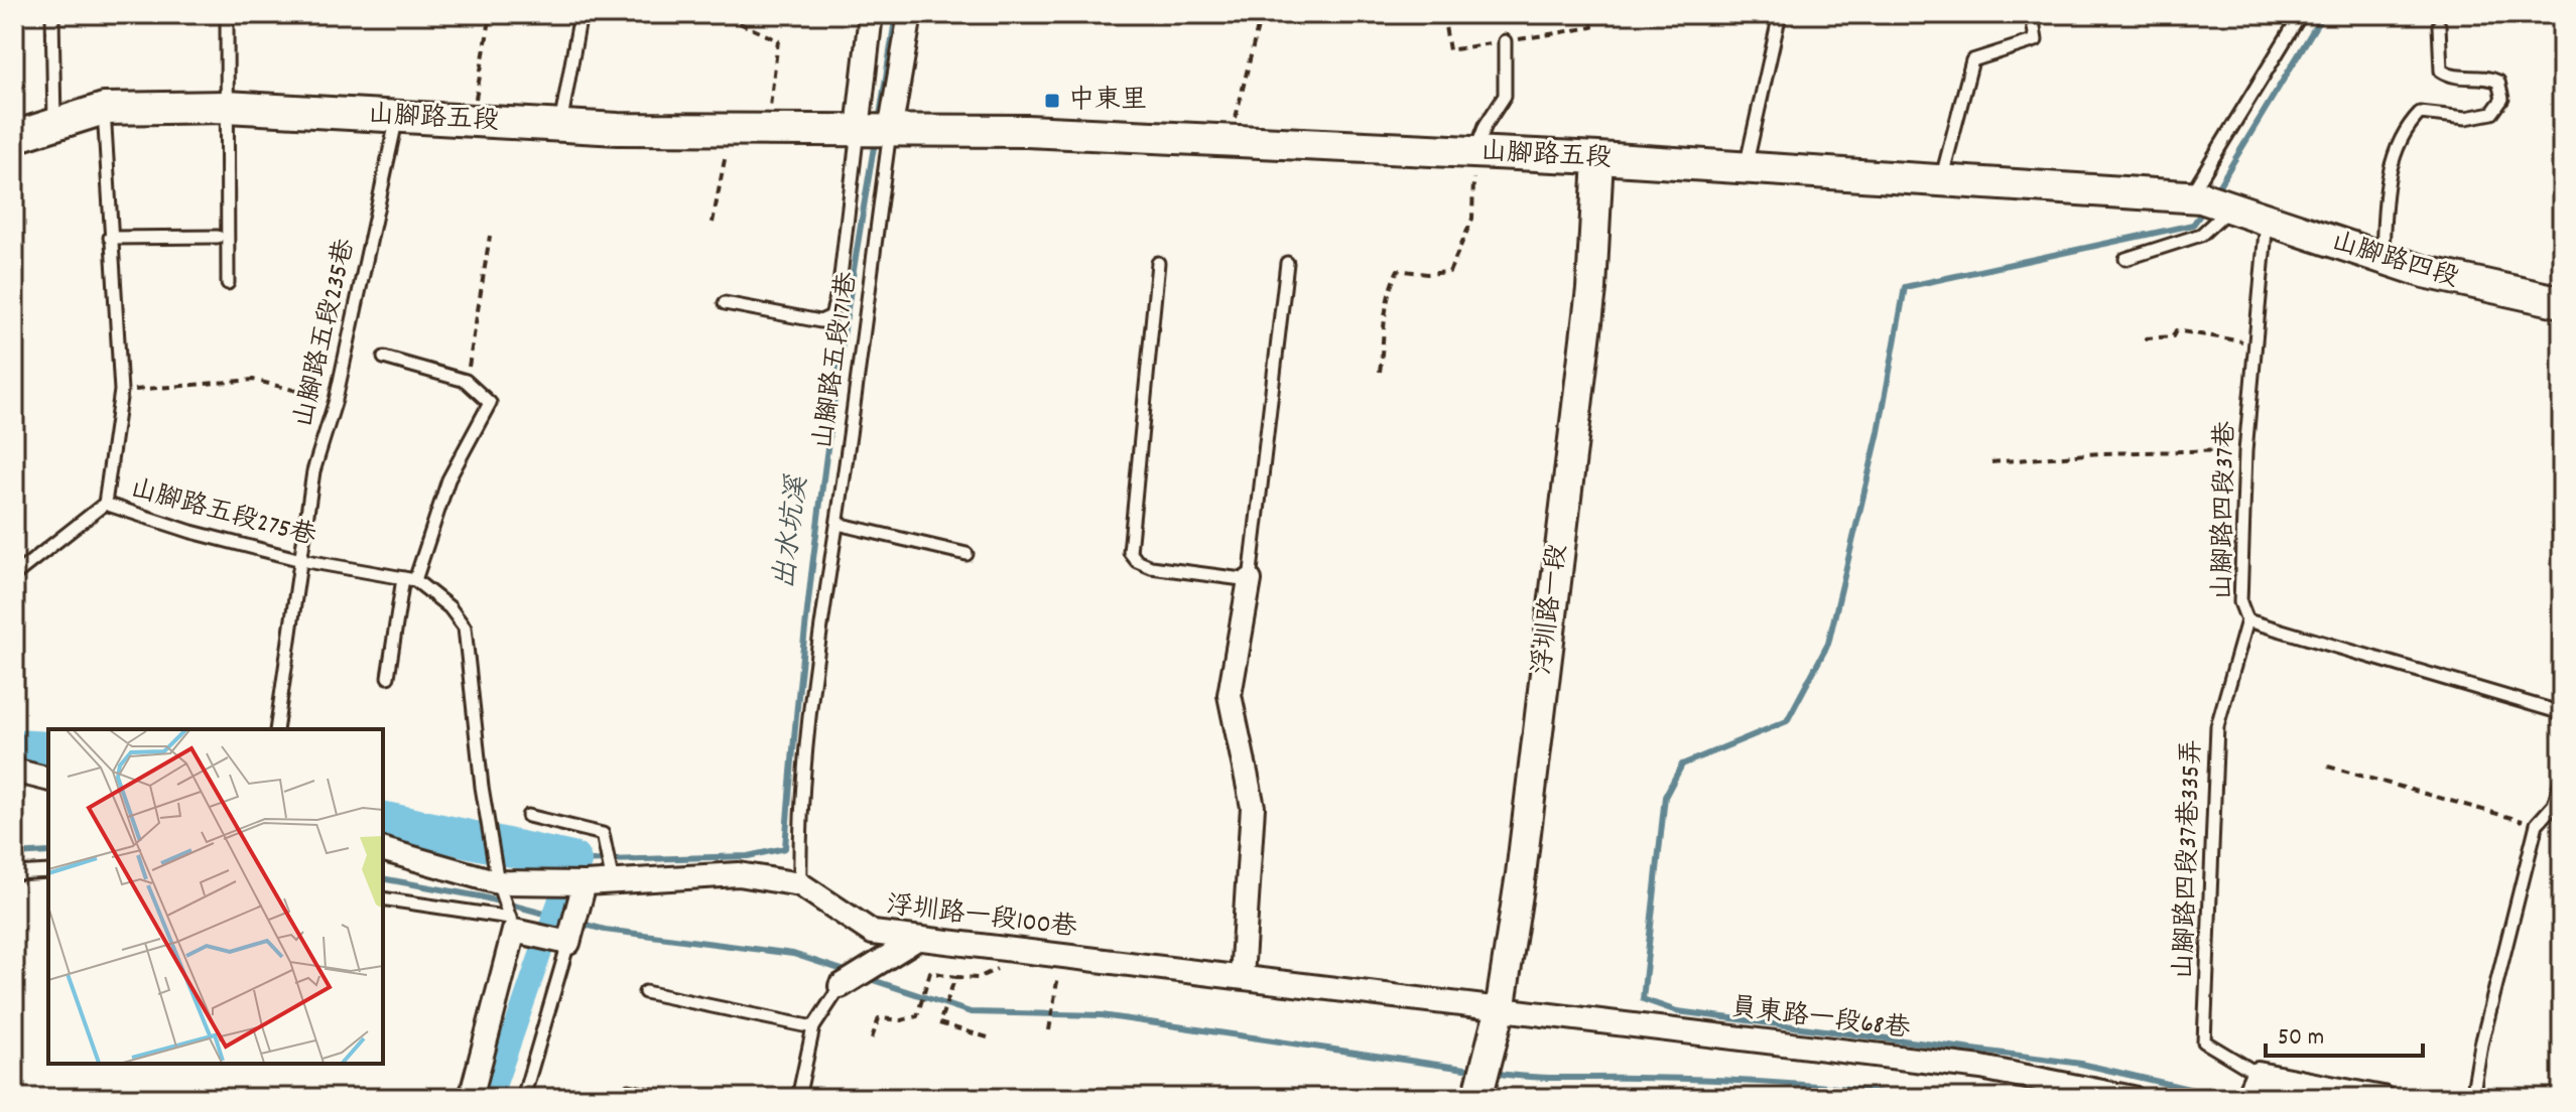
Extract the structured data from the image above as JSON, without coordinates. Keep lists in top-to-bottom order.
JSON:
{
  "streets": {
    "main road": ["山腳路五段", "山腳路四段"],
    "street": ["浮圳路一段", "浮圳路一段100巷", "員東路一段68巷"],
    "lane": [
      "山腳路五段235巷",
      "山腳路五段171巷",
      "山腳路四段37巷",
      "山腳路五段275巷",
      "山腳路四段37巷335弄"
    ]
  },
  "crossings": [
    ["山腳路五段", "山腳路四段"],
    ["山腳路五段", "山腳路五段235巷"],
    ["山腳路五段", "山腳路五段171巷"],
    ["山腳路五段", "山腳路五段275巷"],
    ["山腳路五段", "浮圳路一段"],
    ["山腳路四段", "山腳路四段37巷"],
    ["山腳路五段235巷", "山腳路五段275巷"],
    ["山腳路五段171巷", "浮圳路一段100巷"],
    ["山腳路四段37巷", "山腳路四段37巷335弄"],
    ["山腳路五段275巷", "浮圳路一段100巷"],
    ["浮圳路一段", "浮圳路一段100巷"],
    ["浮圳路一段", "員東路一段68巷"],
    ["浮圳路一段100巷", "員東路一段68巷"]
  ],
  "water": ["出水坑溪"],
  "places": {
    "transit": ["中東里"]
  },
  "scale_bar": "50 m"
}
